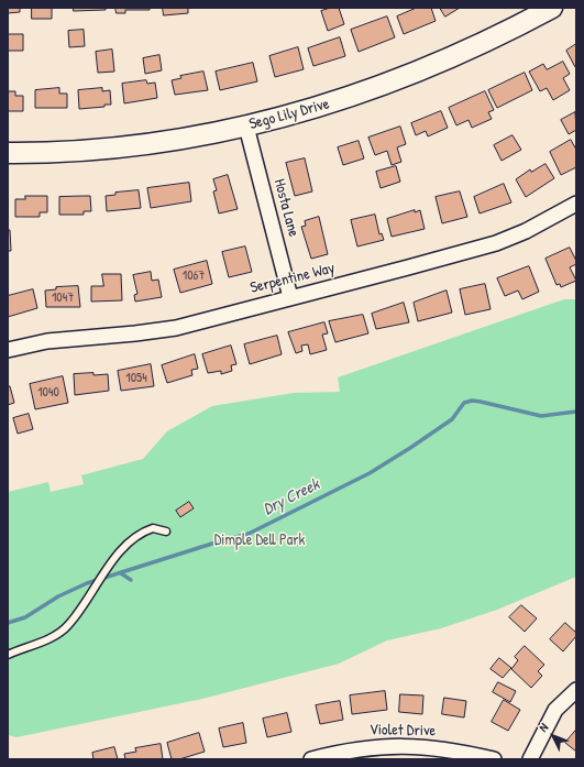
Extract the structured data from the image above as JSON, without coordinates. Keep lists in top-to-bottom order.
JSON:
{
  "streets": {
    "main road": ["Sego Lily Drive"],
    "street": ["Hosta Lane", "Serpentine Way", "Violet Drive"]
  },
  "crossings": [
    ["Sego Lily Drive", "Hosta Lane"],
    ["Hosta Lane", "Serpentine Way"]
  ],
  "water": ["Dry Creek"],
  "parks": ["Dimple Dell Park"],
  "house_numbers": [
    "1067",
    "1047",
    "1054",
    "1040"
  ],
  "north": "top left"
}
